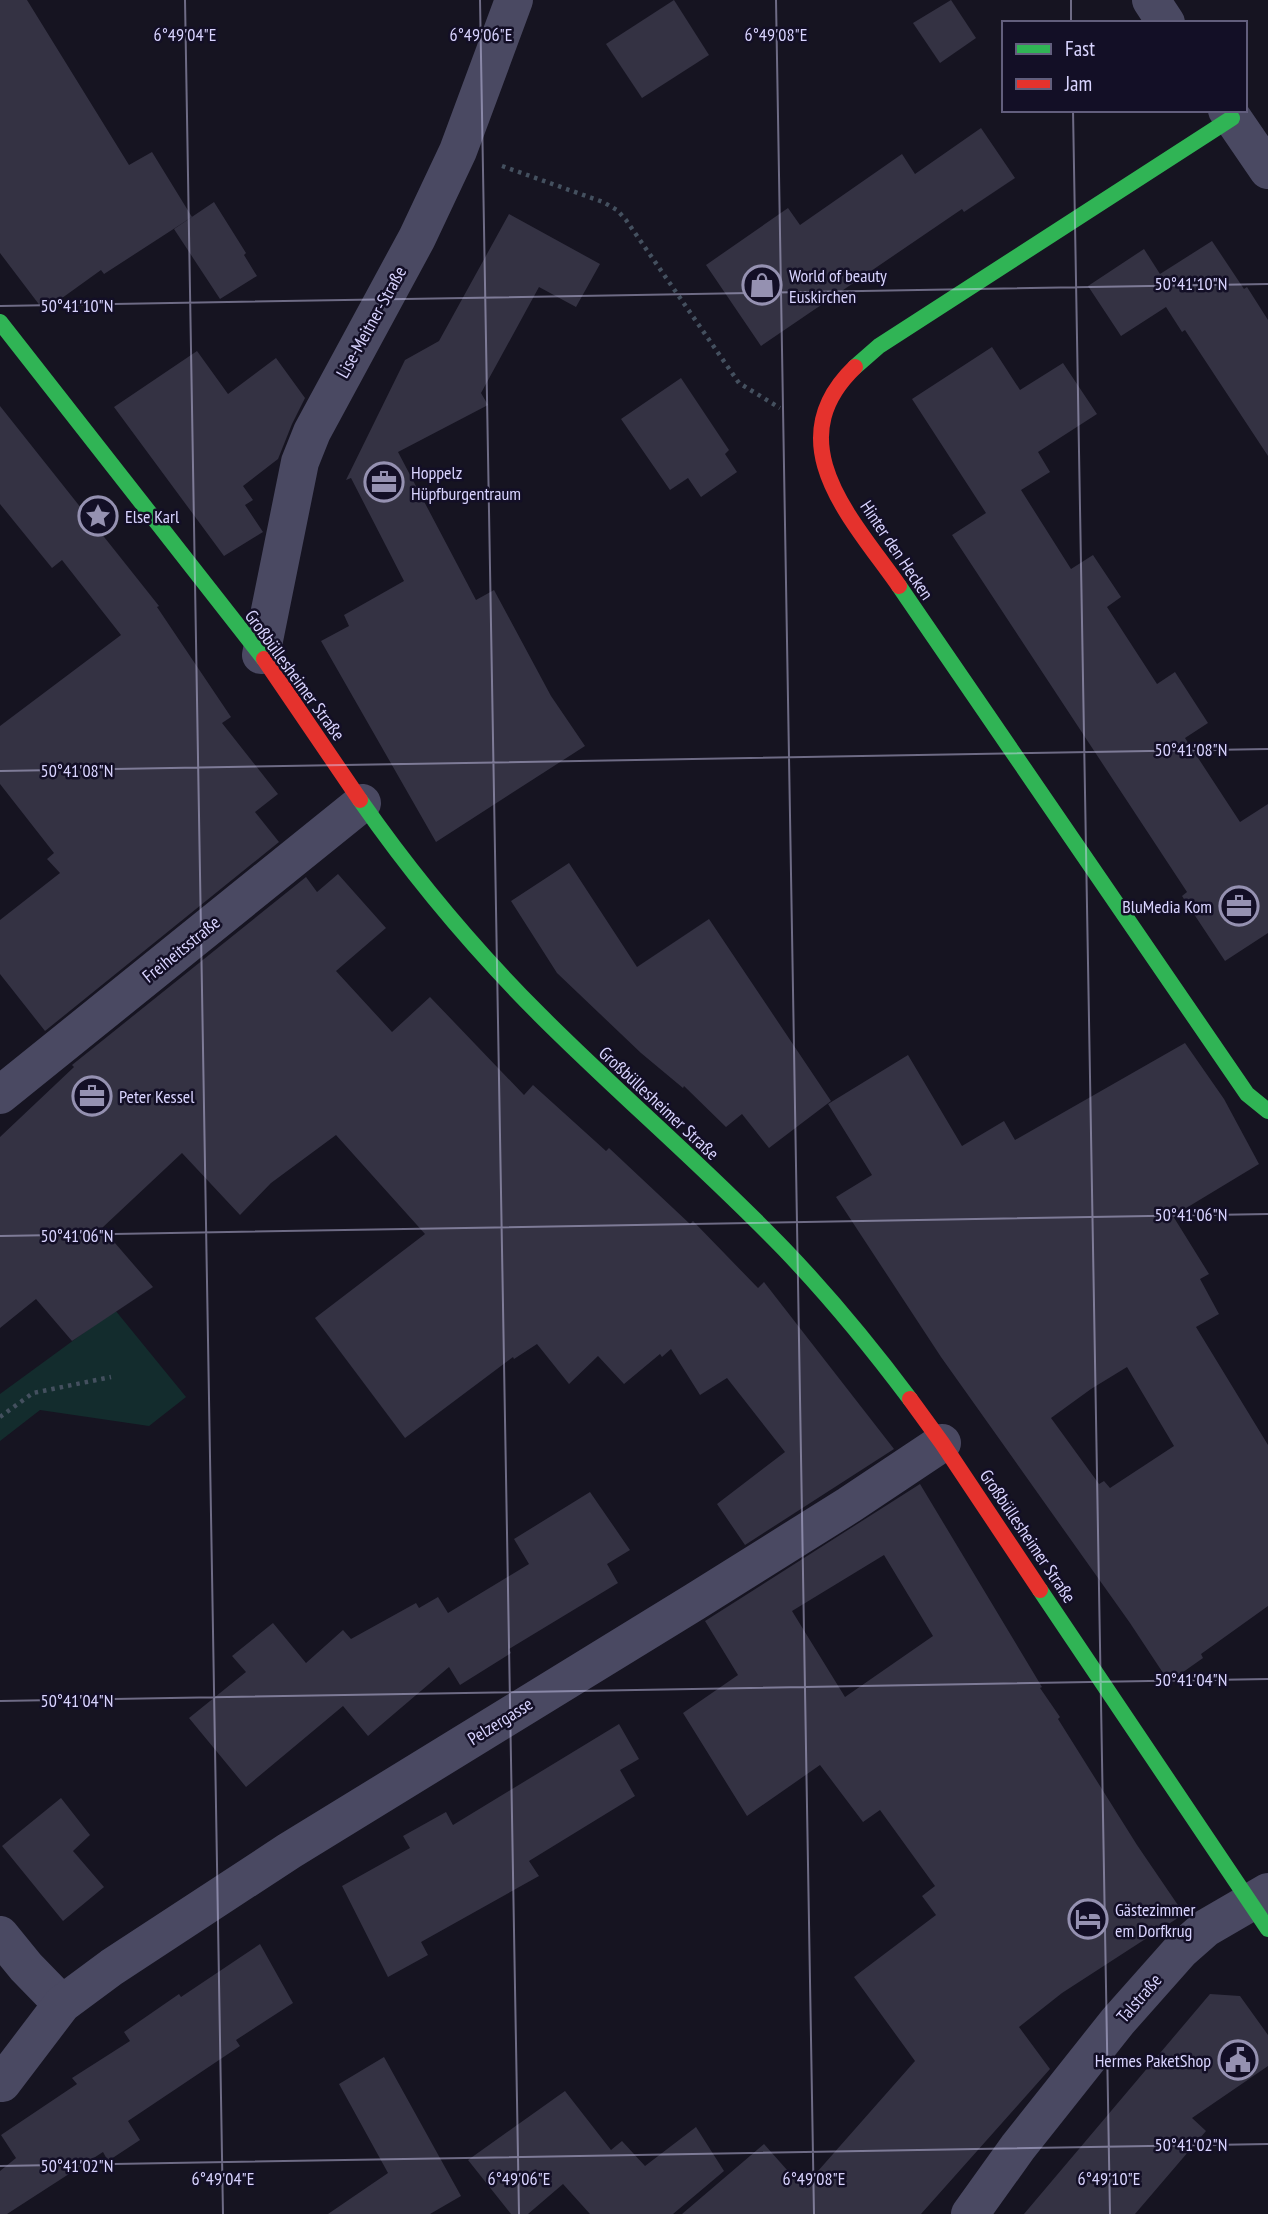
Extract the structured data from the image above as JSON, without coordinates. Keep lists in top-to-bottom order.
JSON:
{
  "streets": {
    "street": [
      "Lise-Meitner-Straße",
      "Hinter den Hecken",
      "Großbüllesheimer Straße",
      "Freiheitsstraße",
      "Pelzergasse",
      "Talstraße"
    ]
  },
  "crossings": [
    ["Lise-Meitner-Straße", "Großbüllesheimer Straße"],
    ["Großbüllesheimer Straße", "Freiheitsstraße"],
    ["Großbüllesheimer Straße", "Pelzergasse"],
    ["Großbüllesheimer Straße", "Talstraße"]
  ],
  "places": {
    "shop": ["World of beauty Euskirchen"],
    "office": ["Hoppelz Hüpfburgentraum", "BluMedia Kom", "Peter Kessel"],
    "place": ["Else Karl"],
    "hotel": ["Gästezimmer em Dorfkrug"],
    "public building": ["Hermes PaketShop"]
  },
  "legend": ["Fast", "Jam"],
  "coordinates": [
    "6°49'04\"E",
    "6°49'06\"E",
    "6°49'08\"E",
    "50°41'10\"N",
    "50°41'08\"N",
    "50°41'06\"N",
    "50°41'04\"N",
    "50°41'02\"N",
    "6°49'10\"E"
  ]
}
